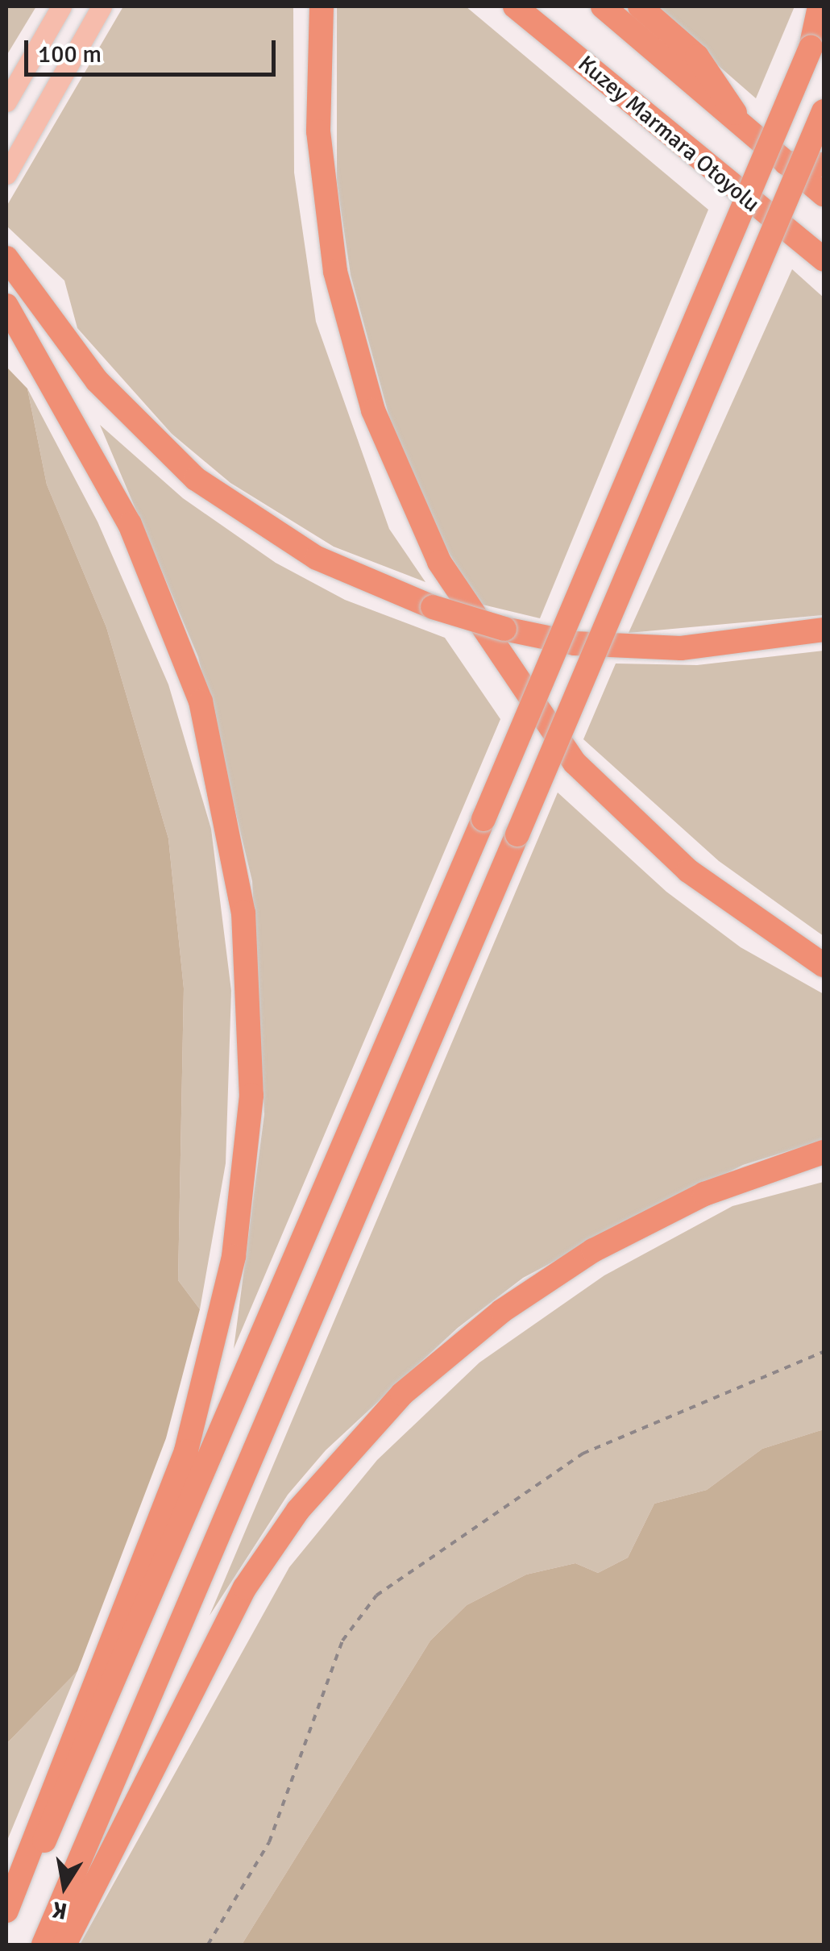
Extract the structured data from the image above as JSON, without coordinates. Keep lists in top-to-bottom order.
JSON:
{
  "streets": {
    "highway": ["Kuzey Marmara Otoyolu"]
  },
  "scale_bar": "100 m",
  "north": "bottom"
}
